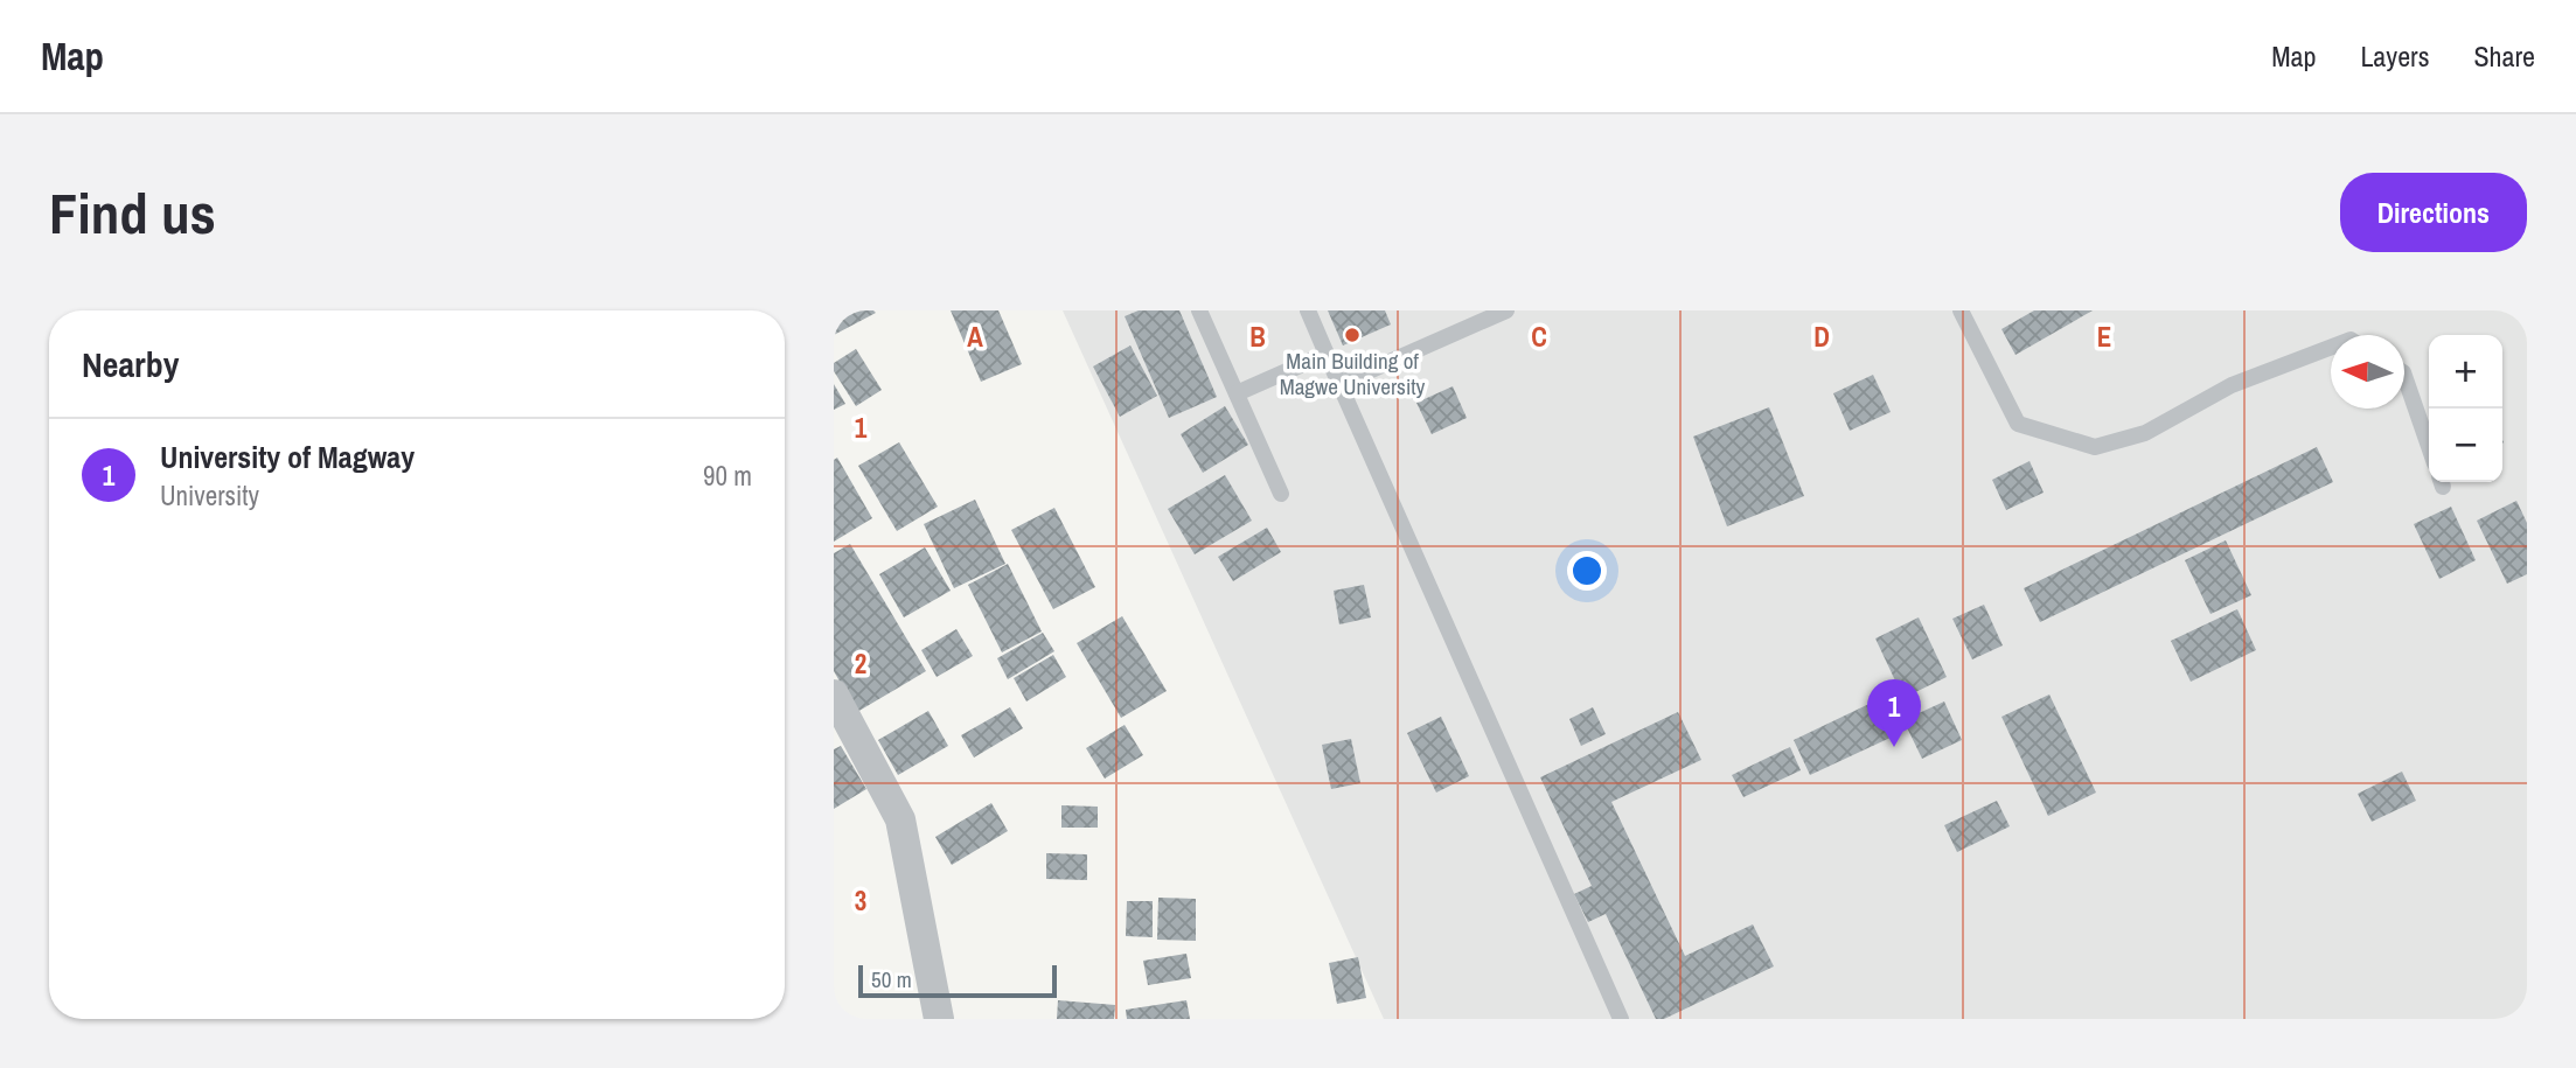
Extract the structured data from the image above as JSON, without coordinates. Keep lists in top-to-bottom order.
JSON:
{
  "places": ["Main Building of Magwe University"],
  "scale_bar": "50 m",
  "north": "left",
  "page": {
    "header": "Map",
    "nav": ["Map", "Layers", "Share"],
    "buttons": "Directions",
    "title": "Find us",
    "heading": "Nearby",
    "map_buttons": ["+", "−"],
    "list": [
      {
        "mark": "1",
        "name": "University of Magway",
        "note": "University",
        "value": "90 m"
      }
    ],
    "pins": "1",
    "scale": "50 m"
  },
  "grid": {
    "columns": [
      "A",
      "B",
      "C",
      "D",
      "E"
    ],
    "rows": ["1", "2", "3"]
  }
}
